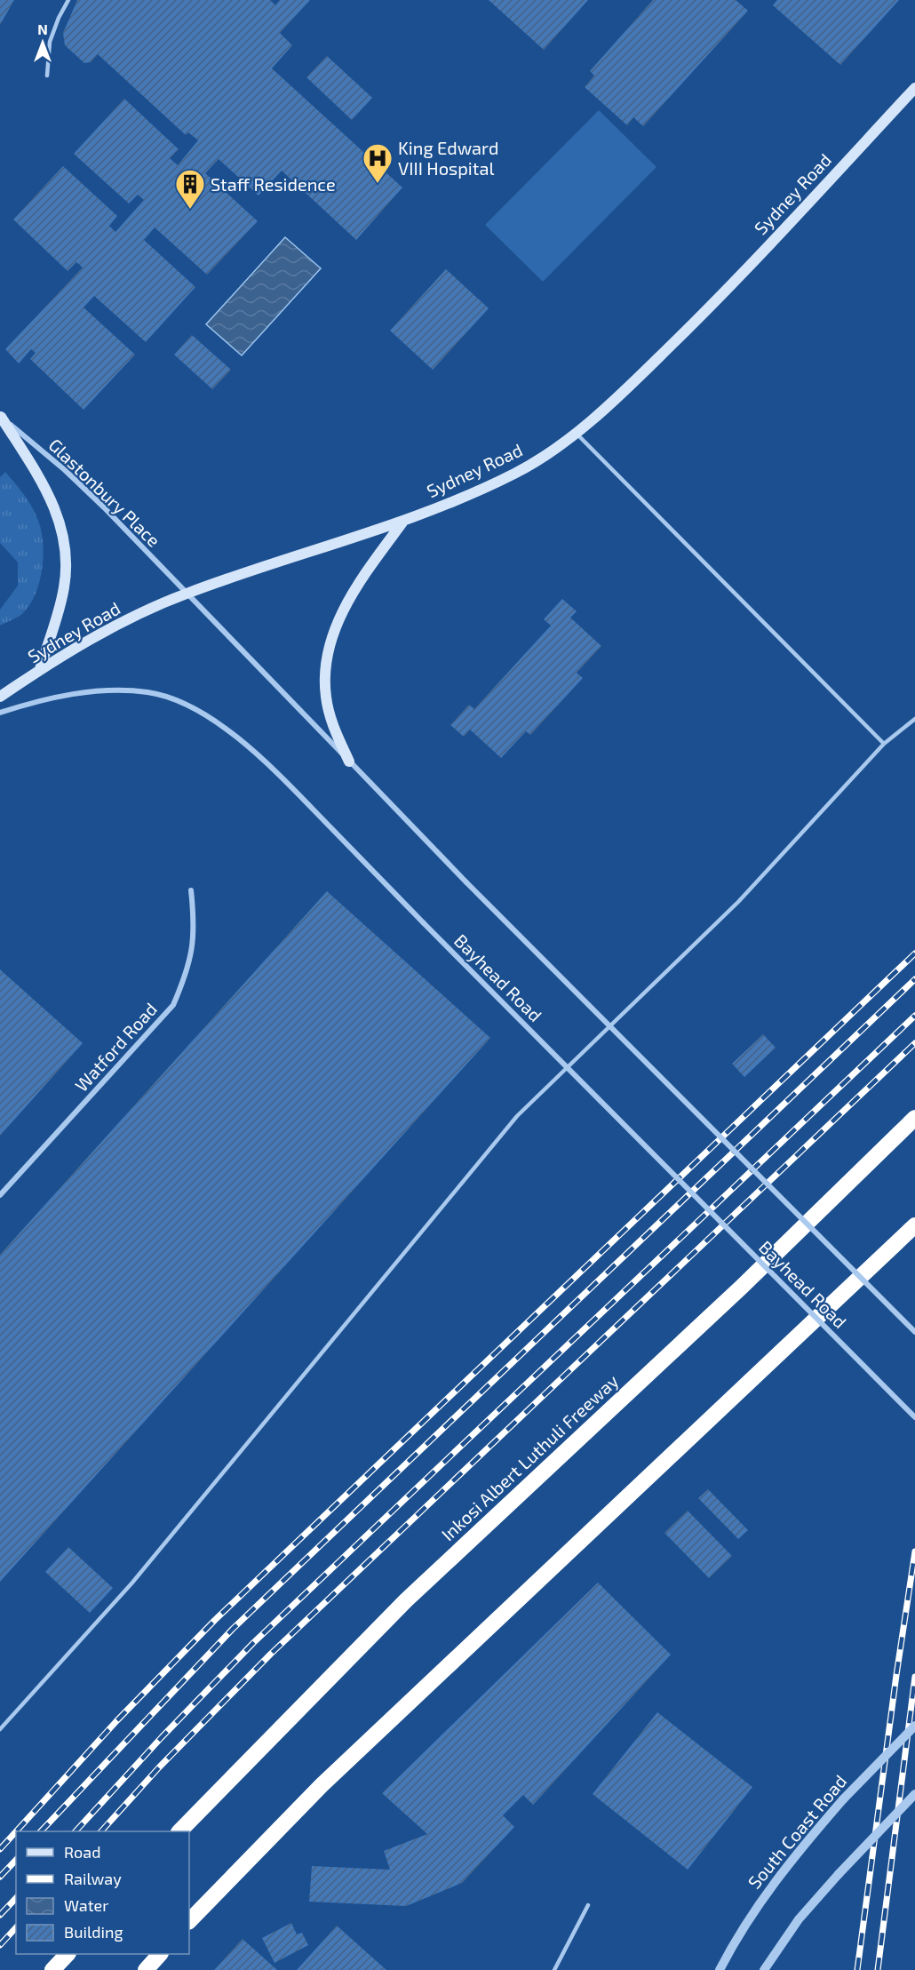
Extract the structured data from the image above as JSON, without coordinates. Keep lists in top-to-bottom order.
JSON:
{
  "streets": {
    "highway": ["Inkosi Albert Luthuli Freeway"],
    "main road": ["Sydney Road"],
    "street": [
      "Glastonbury Place",
      "Bayhead Road",
      "Watford Road",
      "South Coast Road"
    ]
  },
  "crossings": [
    ["Sydney Road", "Glastonbury Place"]
  ],
  "places": {
    "hospital": ["King Edward VIII Hospital"],
    "building": ["Staff Residence"]
  },
  "legend": [
    "Road",
    "Railway",
    "Water",
    "Building"
  ],
  "north": "top"
}
